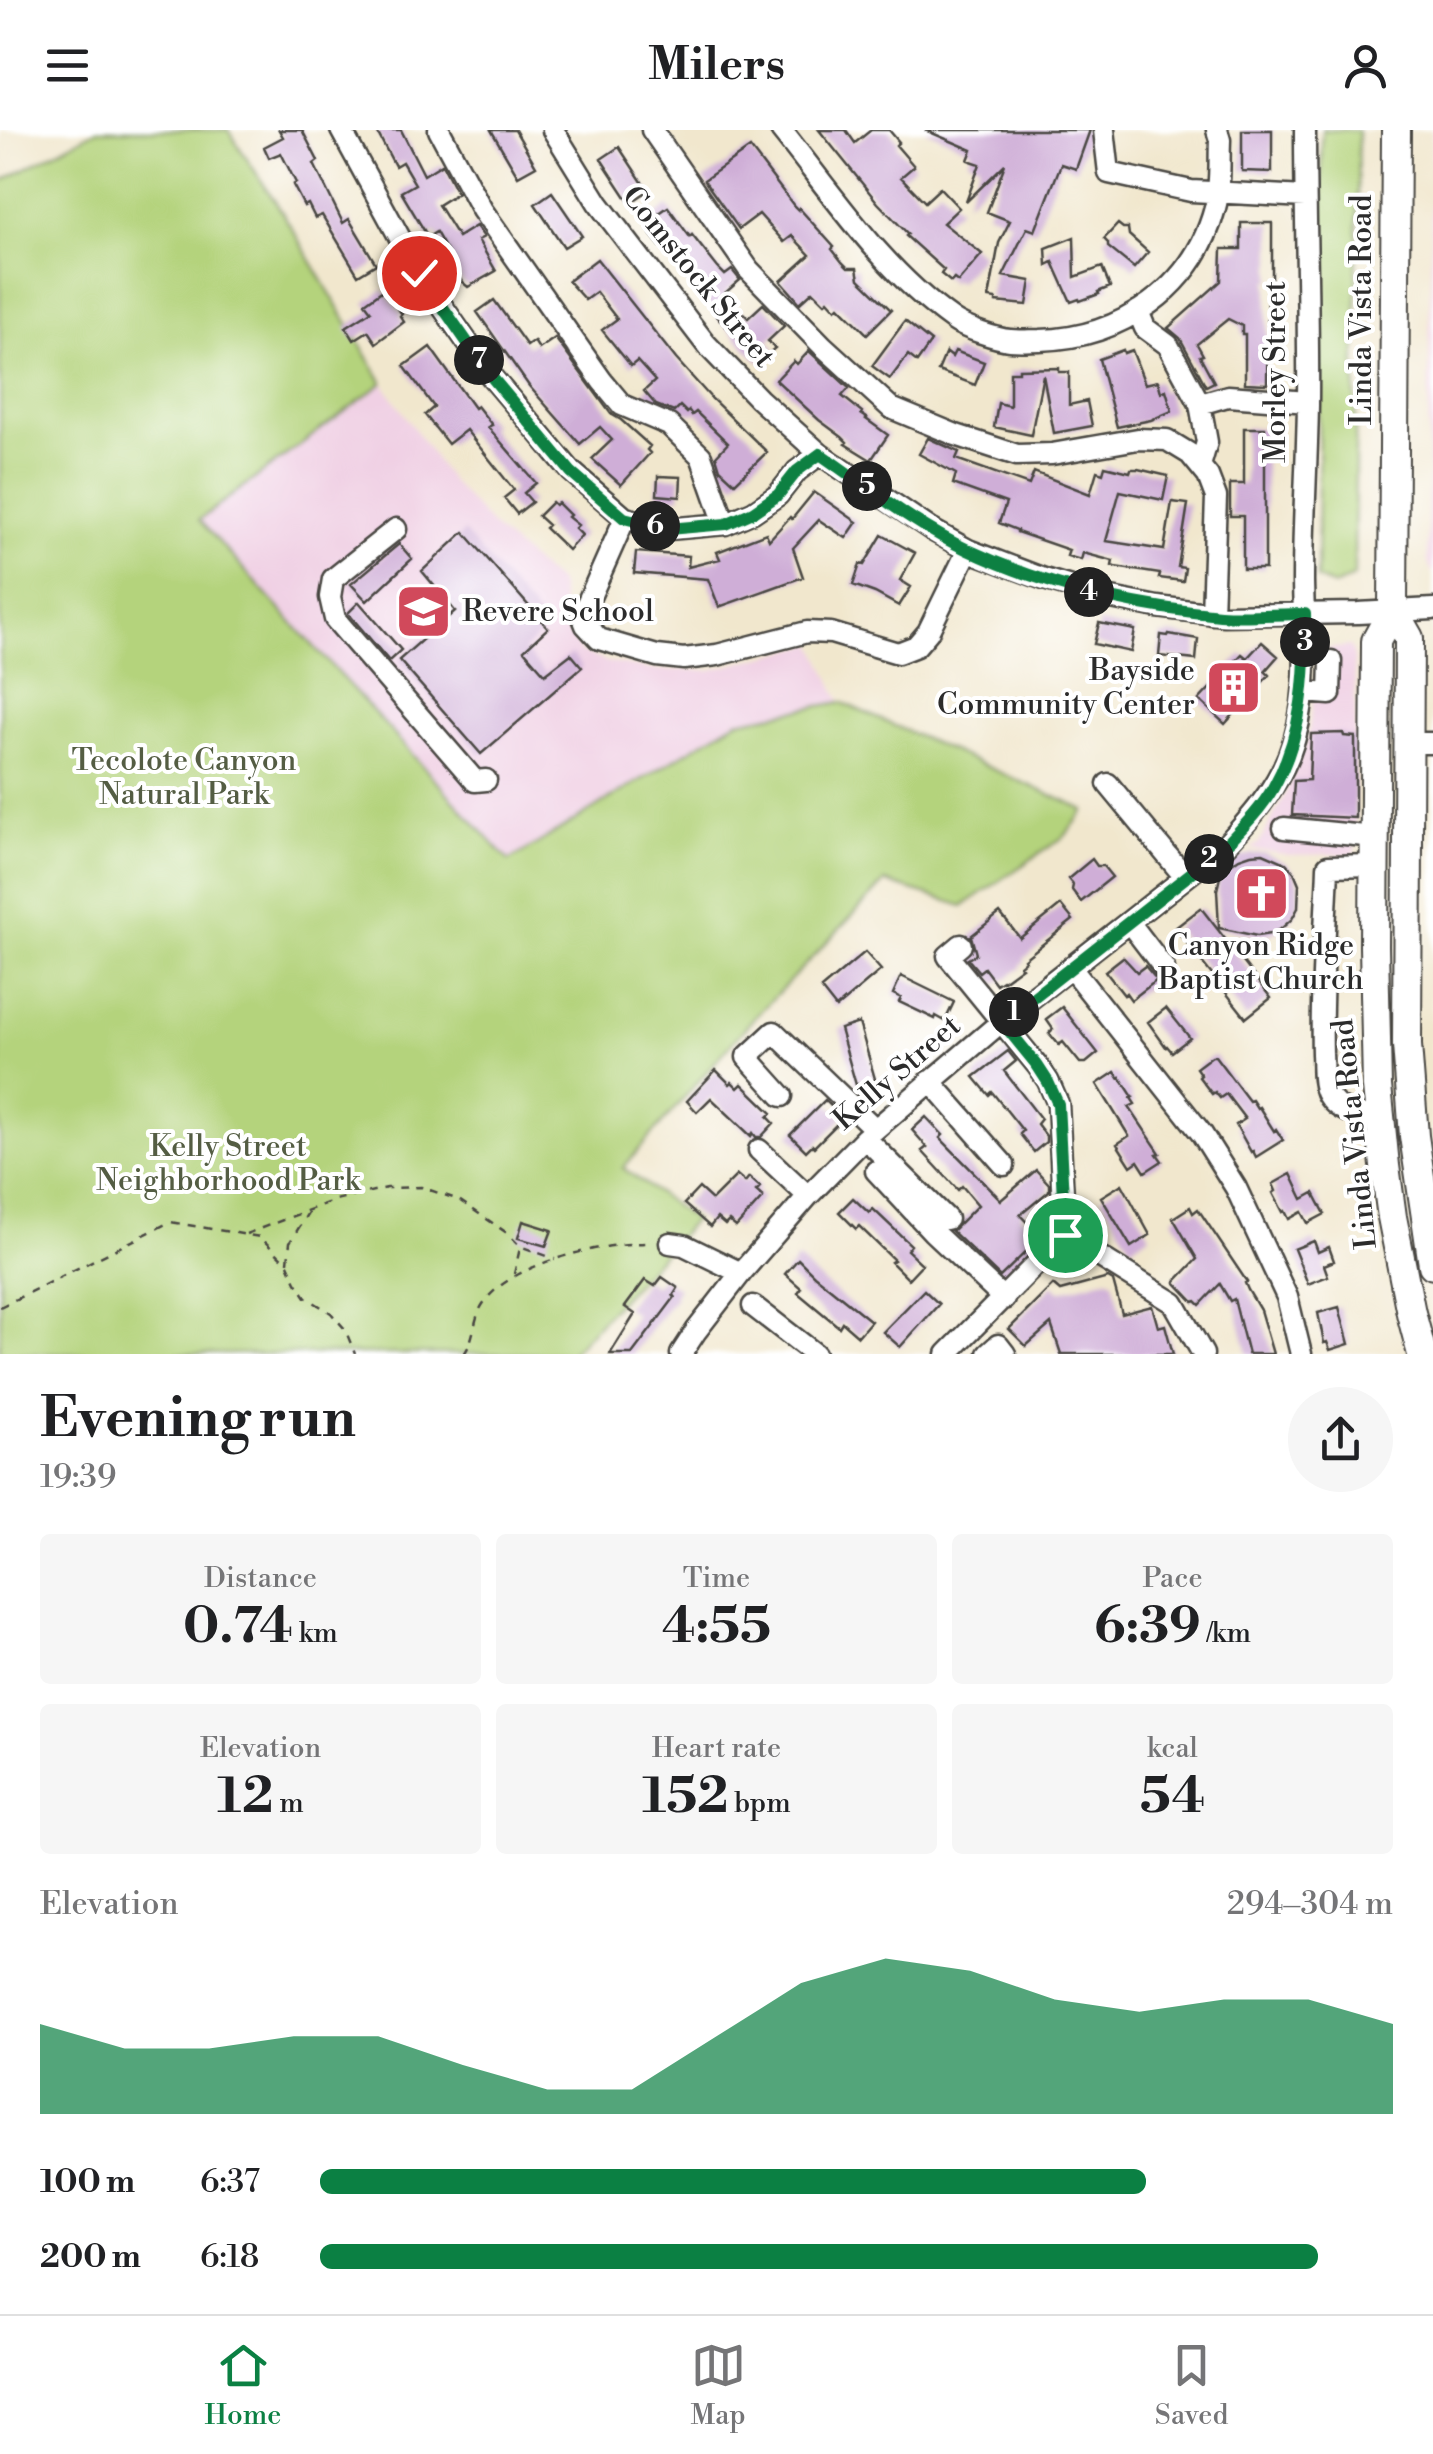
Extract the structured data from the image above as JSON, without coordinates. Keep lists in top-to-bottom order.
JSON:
{
  "streets": {
    "main road": ["Linda Vista Road"],
    "street": ["Comstock Street", "Morley Street", "Kelly Street"]
  },
  "crossings": [
    ["Comstock Street", "Linda Vista Road"],
    ["Comstock Street", "Morley Street"],
    ["Comstock Street", "Kelly Street"],
    ["Morley Street", "Kelly Street"]
  ],
  "parks": ["Tecolote Canyon Natural Park", "Kelly Street Neighborhood Park"],
  "places": {
    "school or university": ["Revere School"],
    "building": ["Bayside Community Center"],
    "church": ["Canyon Ridge Baptist Church"]
  },
  "page": {
    "header": "Milers",
    "pins": [
      "7",
      "5",
      "6",
      "4",
      "3",
      "2",
      "1"
    ],
    "heading": ["Evening run", "19:39"],
    "stats": [
      ["Distance", "0.74 km"],
      ["Time", "4:55"],
      ["Pace", "6:39 /km"],
      ["Elevation", "12 m"],
      ["Heart rate", "152 bpm"],
      ["kcal", "54"]
    ],
    "chart": ["Elevation", "294–304 m"],
    "list": [
      {
        "name": "100 m",
        "note": "6:37"
      },
      {
        "name": "200 m",
        "note": "6:18"
      }
    ],
    "tabs": ["Home", "Map", "Saved"]
  }
}
